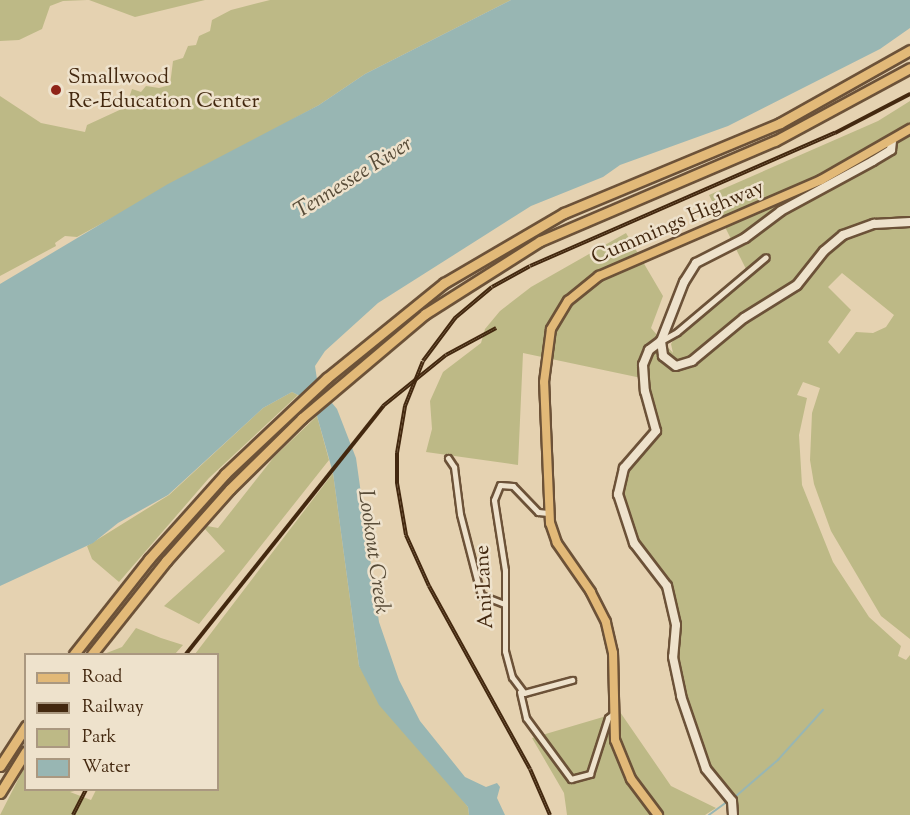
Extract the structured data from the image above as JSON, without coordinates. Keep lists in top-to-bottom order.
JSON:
{
  "streets": {
    "main road": ["Cummings Highway"],
    "street": ["Ani Lane"]
  },
  "crossings": [
    ["Cummings Highway", "Ani Lane"]
  ],
  "water": ["Tennessee River", "Lookout Creek"],
  "places": ["Smallwood Re-Education Center"],
  "legend": [
    "Road",
    "Railway",
    "Park",
    "Water"
  ]
}
